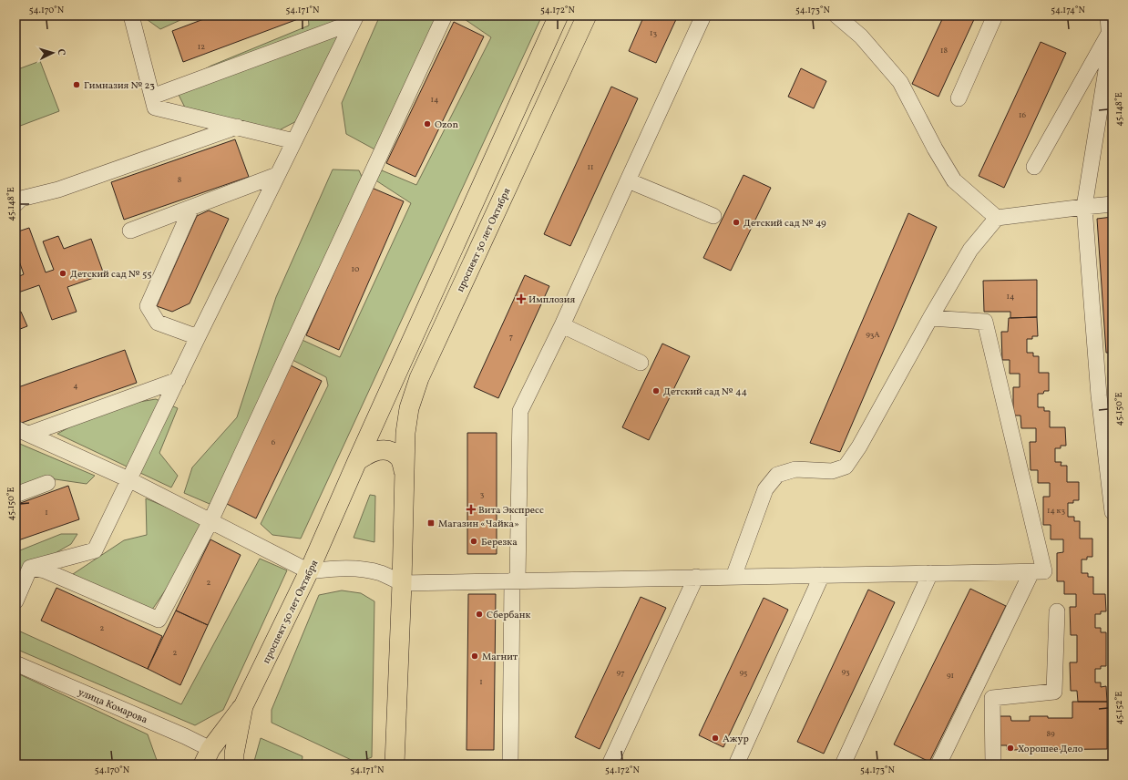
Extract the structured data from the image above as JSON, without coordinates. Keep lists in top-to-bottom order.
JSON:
{
  "streets": {
    "main road": ["проспект 50 лет Октября"],
    "street": ["улица Комарова"]
  },
  "places": {
    "other": [
      "Гимназия № 23",
      "Ozon",
      "Детский сад № 49",
      "Детский сад № 55",
      "Детский сад № 44",
      "Березка",
      "Сбербанк",
      "Магнит",
      "Ажур",
      "Хорошее Дело"
    ],
    "health": ["Имплозия", "Вита Экспресс"],
    "transit": ["Магазин «Чайка»"]
  },
  "house_numbers": [
    "13",
    "12",
    "18",
    "14",
    "16",
    "11",
    "8",
    "10",
    "14",
    "93А",
    "7",
    "4",
    "6",
    "3",
    "14 к3",
    "1",
    "2",
    "2",
    "2",
    "93",
    "97",
    "95",
    "91",
    "1",
    "89"
  ],
  "north": "right",
  "coordinates": [
    "54.170°N",
    "54.171°N",
    "54.172°N",
    "54.173°N",
    "54.174°N",
    "45.148°E",
    "45.150°E",
    "45.152°E"
  ]
}
